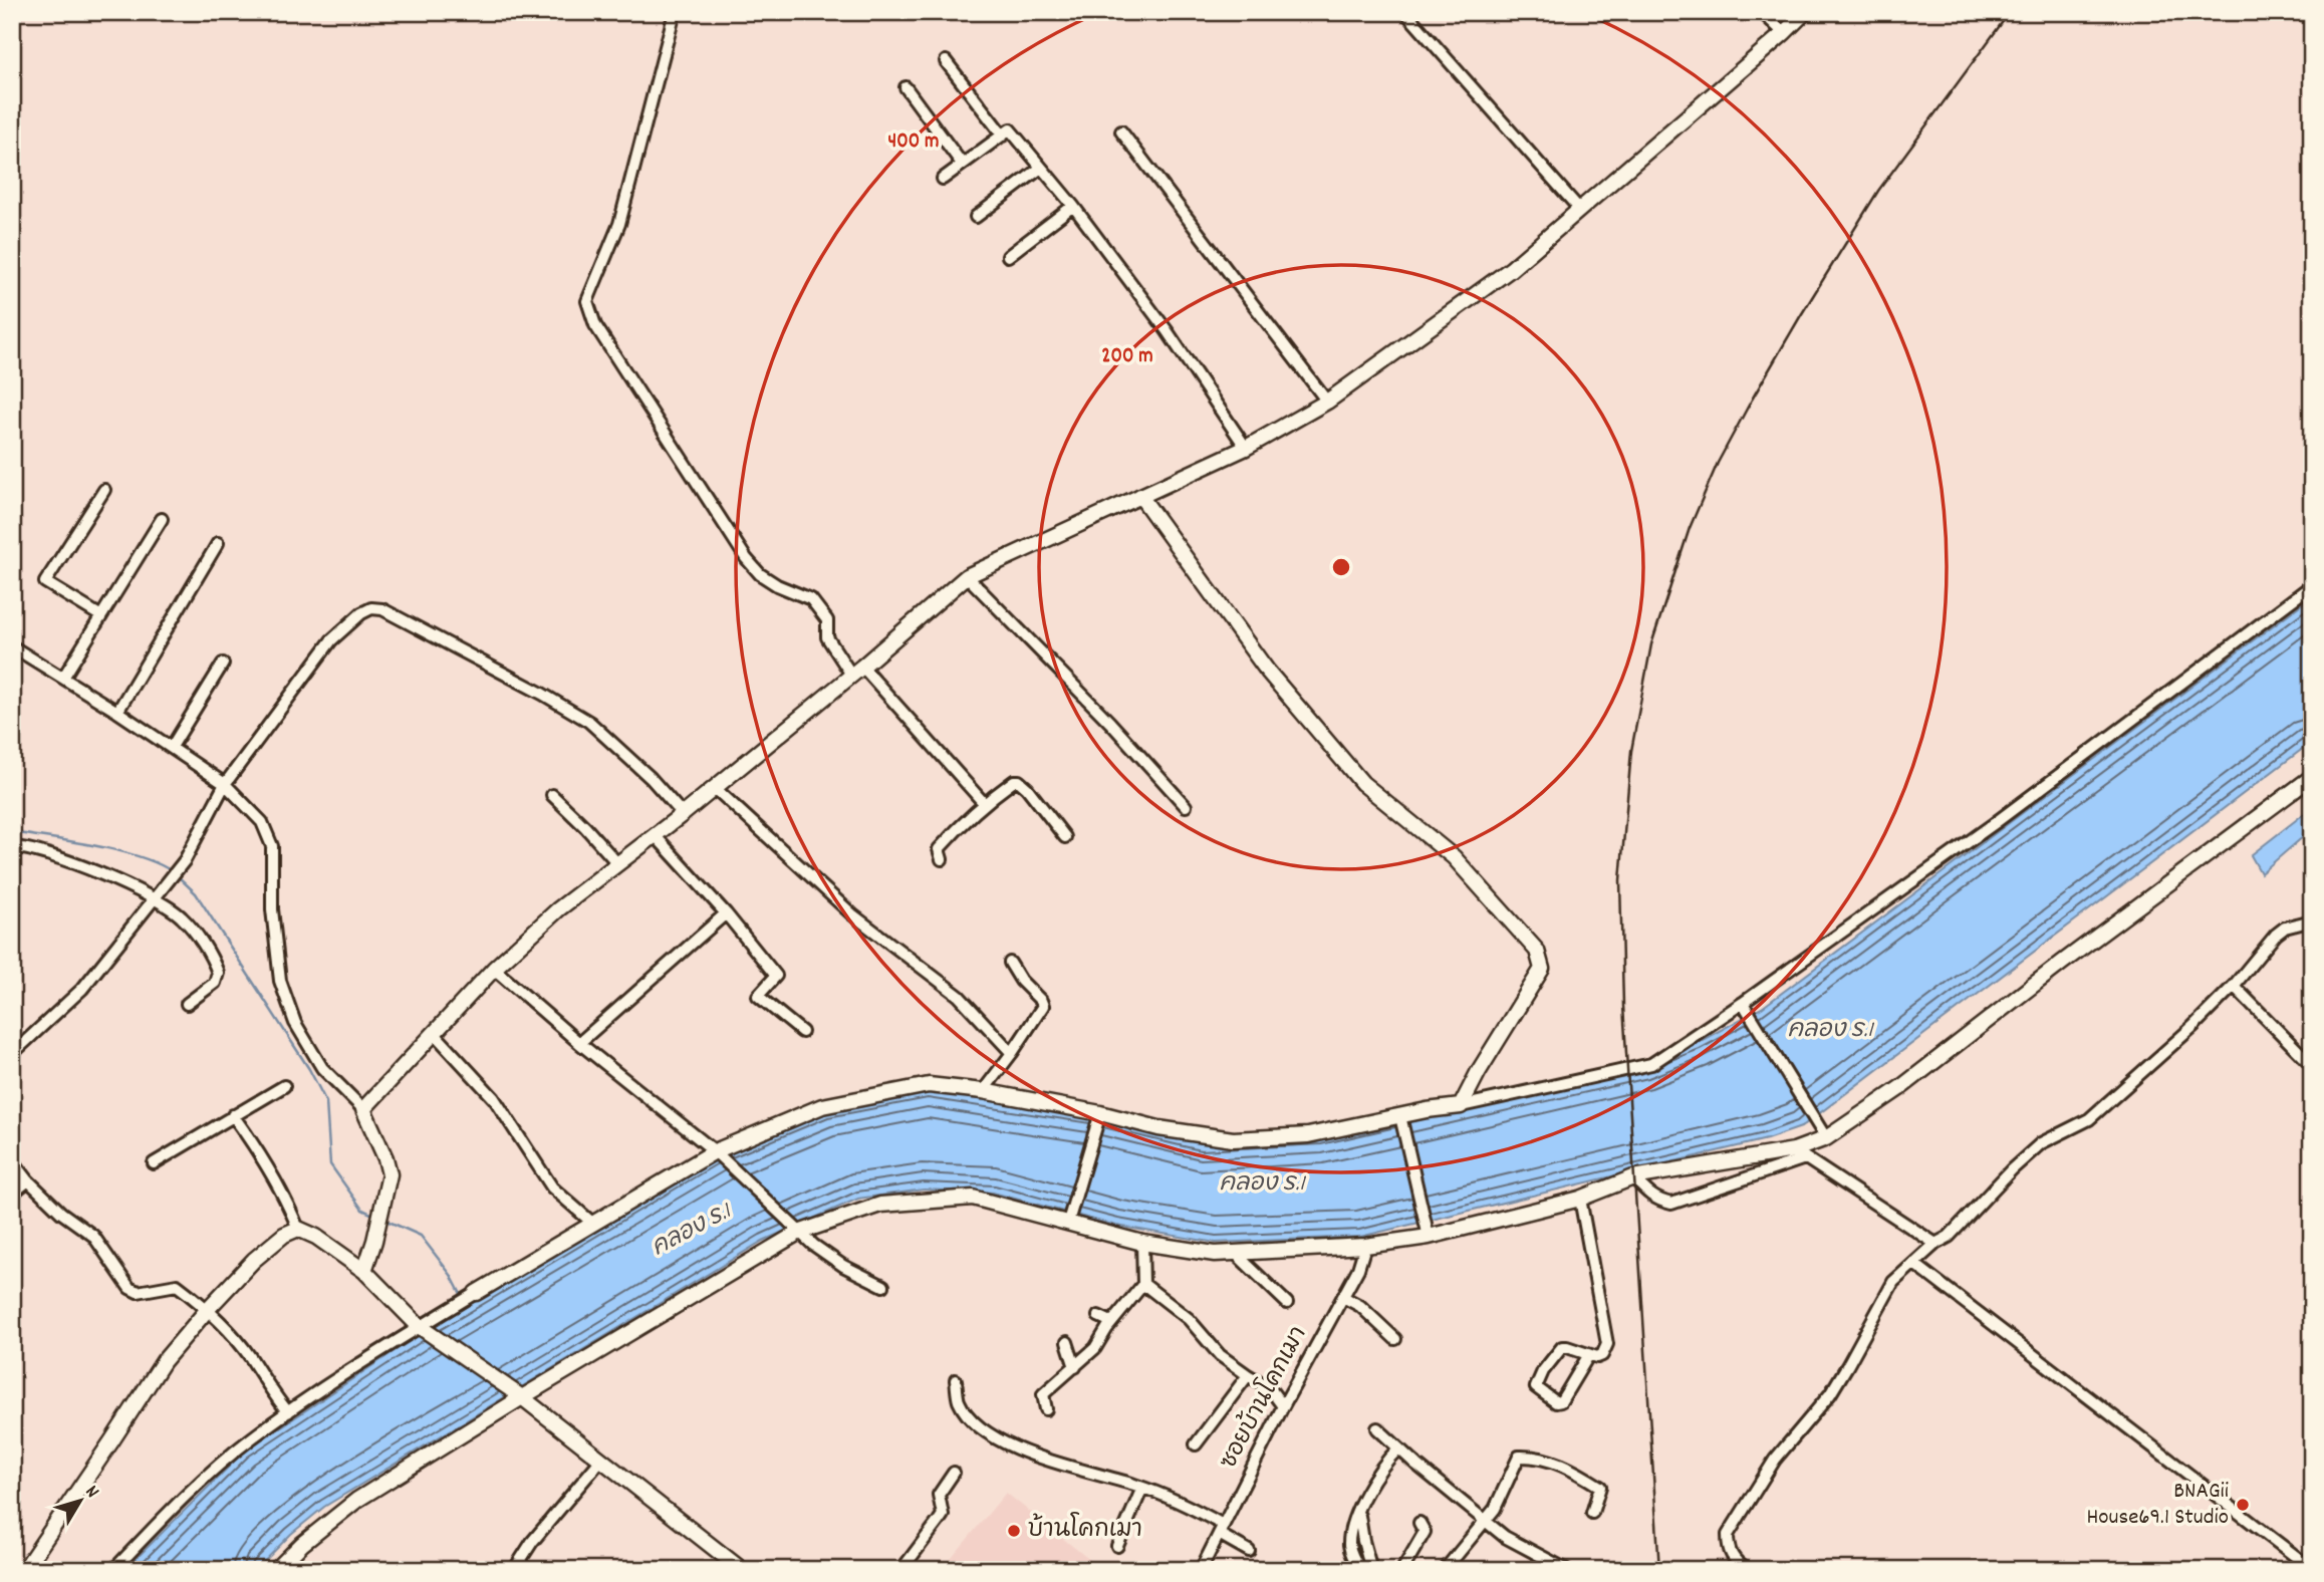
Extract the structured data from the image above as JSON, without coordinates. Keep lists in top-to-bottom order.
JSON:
{
  "streets": {
    "street": ["ซอยบ้านโคกเมา"]
  },
  "water": ["คลอง ร.1"],
  "places": ["BNAGii House69.1 Studio", "บ้านโคกเมา"],
  "north": "top right",
  "rings": ["400 m", "200 m"]
}
